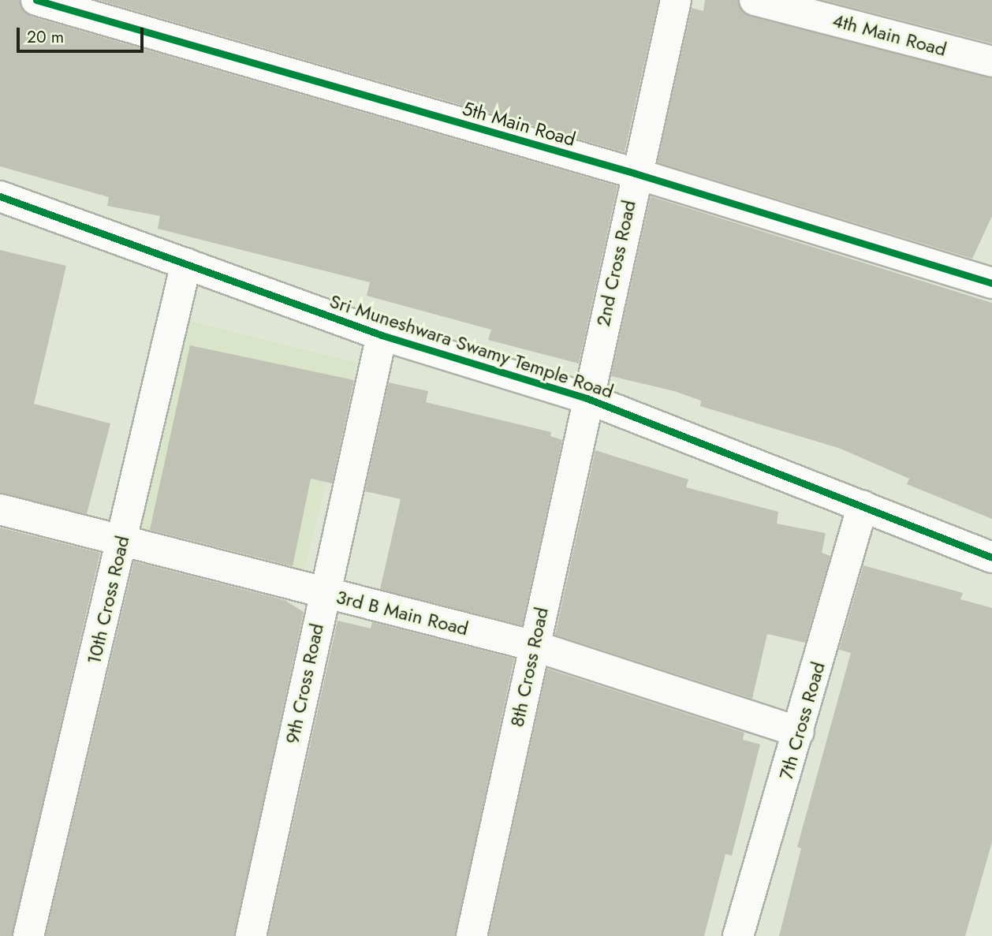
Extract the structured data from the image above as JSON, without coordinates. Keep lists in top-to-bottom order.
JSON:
{
  "streets": {
    "street": [
      "4th Main Road",
      "5th Main Road",
      "2nd Cross Road",
      "Sri Muneshwara Swamy Temple Road",
      "10th Cross Road",
      "3rd B Main Road",
      "8th Cross Road",
      "9th Cross Road",
      "7th Cross Road"
    ]
  },
  "crossings": [
    ["5th Main Road", "2nd Cross Road"],
    ["2nd Cross Road", "Sri Muneshwara Swamy Temple Road"],
    ["2nd Cross Road", "8th Cross Road"],
    ["Sri Muneshwara Swamy Temple Road", "10th Cross Road"],
    ["Sri Muneshwara Swamy Temple Road", "8th Cross Road"],
    ["Sri Muneshwara Swamy Temple Road", "9th Cross Road"],
    ["Sri Muneshwara Swamy Temple Road", "7th Cross Road"],
    ["10th Cross Road", "3rd B Main Road"],
    ["3rd B Main Road", "8th Cross Road"],
    ["3rd B Main Road", "9th Cross Road"],
    ["3rd B Main Road", "7th Cross Road"]
  ],
  "scale_bar": "20 m"
}
